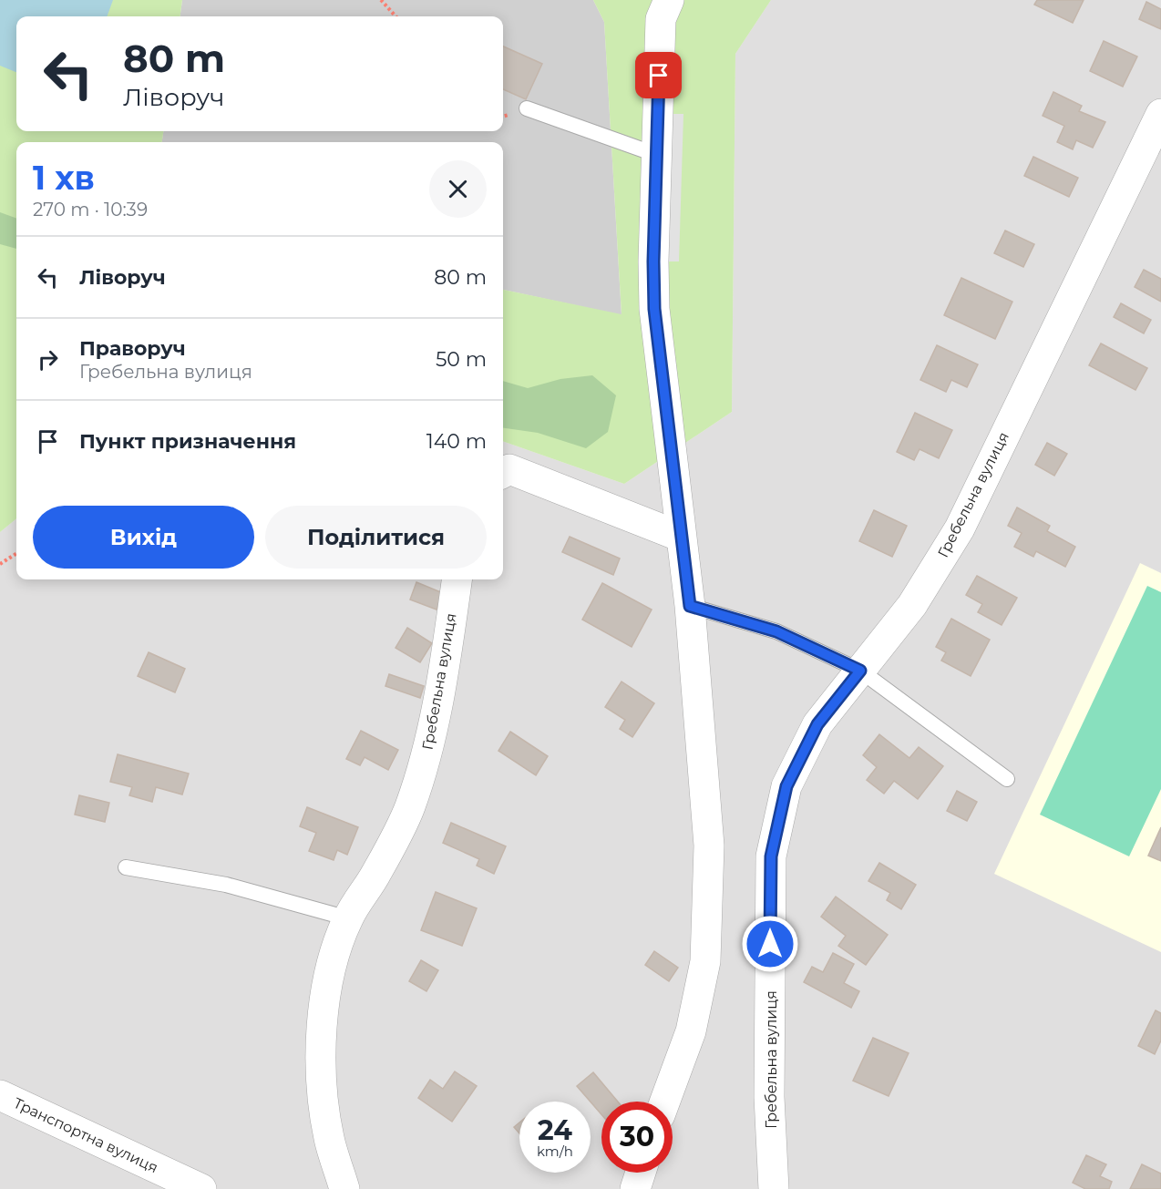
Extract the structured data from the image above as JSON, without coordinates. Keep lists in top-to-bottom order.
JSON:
{
  "streets": {
    "street": ["Гребельна вулиця", "Транспортна вулиця"]
  },
  "page": {
    "turn": ["80 m", "Ліворуч"],
    "heading": ["1 хв", "270 m · 10:39"],
    "list": [
      {
        "name": "Ліворуч",
        "value": "80 m"
      },
      {
        "name": "Праворуч",
        "note": "Гребельна вулиця",
        "value": "50 m"
      },
      {
        "name": "Пункт призначення",
        "value": "140 m"
      }
    ],
    "buttons": ["Вихід", "Поділитися"],
    "speed": "24 km/h",
    "limit": "30"
  }
}
